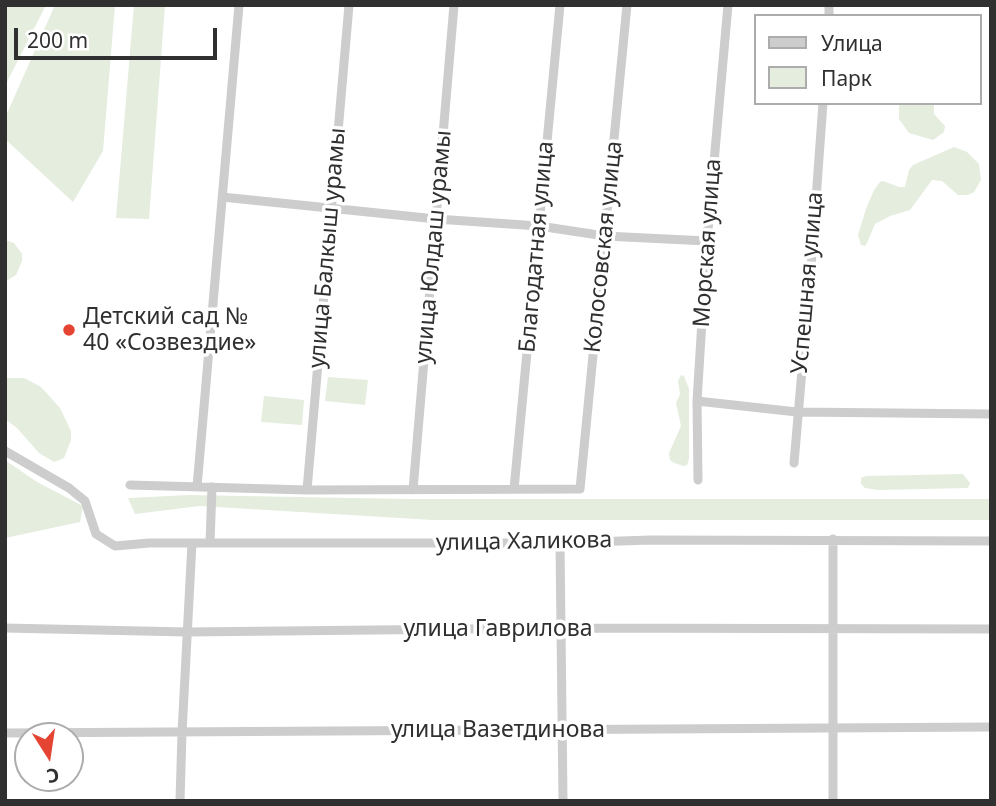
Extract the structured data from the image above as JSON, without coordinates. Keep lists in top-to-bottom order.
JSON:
{
  "streets": {
    "street": [
      "Морская улица",
      "улица Юлдаш урамы",
      "Благодатная улица",
      "Колосовская улица",
      "улица Балкыш урамы",
      "Успешная улица",
      "улица Халикова",
      "улица Гаврилова",
      "улица Вазетдинова"
    ]
  },
  "crossings": [
    ["Благодатная улица", "Колосовская улица"]
  ],
  "places": ["Детский сад № 40 «Созвездие»"],
  "legend": ["Улица", "Парк"],
  "scale_bar": "200 m",
  "north": "bottom"
}
